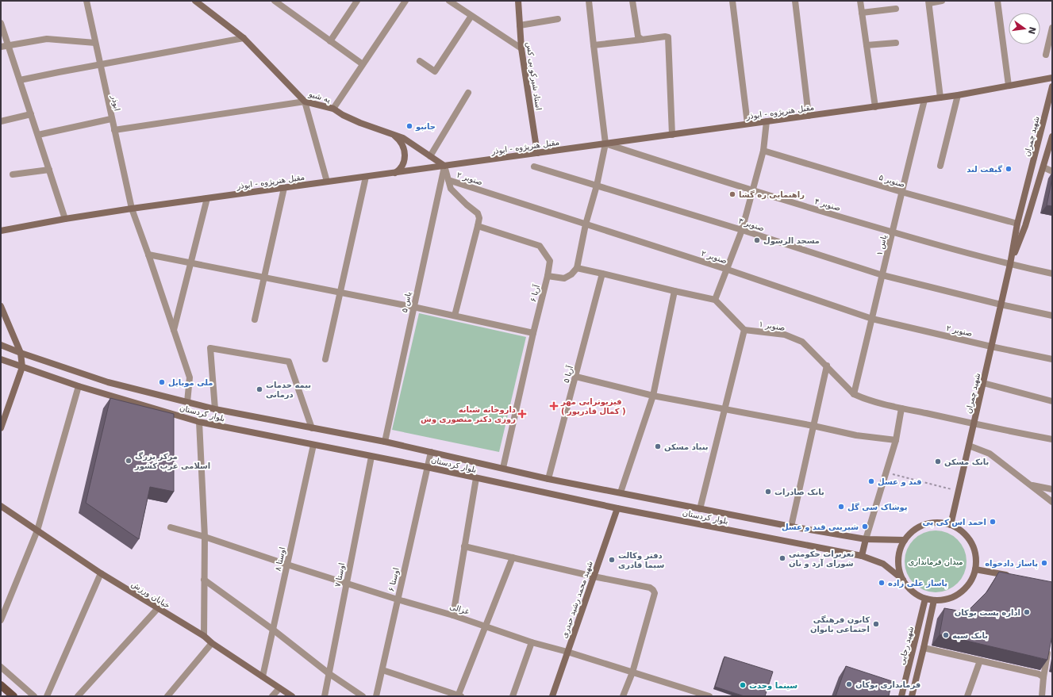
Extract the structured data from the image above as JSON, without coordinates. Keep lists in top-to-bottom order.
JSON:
{
  "streets": {
    "main road": [
      "استاد شیرکو بی کس",
      "په شیو",
      "مقبل هنرپژوه - ابوذر",
      "شهید چمران",
      "بلوار کردستان",
      "خیابان ورزش",
      "شهید محمد رشید حیدری",
      "شهید رجایی"
    ],
    "street": [
      "ابوذر",
      "صنوبر ۲",
      "صنوبر ۵",
      "صنوبر ۴",
      "صنوبر ۳",
      "یاس ۱",
      "آریا ۶",
      "یاس ۵",
      "صنوبر ۱",
      "آریا ۵",
      "اوستا ۸",
      "اوستا ۷",
      "اوستا ۶",
      "غزالی"
    ]
  },
  "crossings": [
    ["استاد شیرکو بی کس", "مقبل هنرپژوه - ابوذر"],
    ["په شیو", "مقبل هنرپژوه - ابوذر"],
    ["په شیو", "صنوبر ۲"],
    ["په شیو", "یاس ۵"],
    ["ابوذر", "مقبل هنرپژوه - ابوذر"],
    ["ابوذر", "بلوار کردستان"],
    ["مقبل هنرپژوه - ابوذر", "صنوبر ۲"],
    ["مقبل هنرپژوه - ابوذر", "صنوبر ۴"],
    ["مقبل هنرپژوه - ابوذر", "یاس ۱"],
    ["مقبل هنرپژوه - ابوذر", "یاس ۵"],
    ["شهید چمران", "صنوبر ۲"],
    ["شهید چمران", "صنوبر ۵"],
    ["شهید چمران", "صنوبر ۴"],
    ["شهید چمران", "صنوبر ۳"],
    ["شهید چمران", "صنوبر ۱"],
    ["شهید چمران", "بلوار کردستان"],
    ["شهید چمران", "شهید رجایی"],
    ["صنوبر ۲", "یاس ۱"],
    ["صنوبر ۲", "یاس ۵"],
    ["صنوبر ۵", "یاس ۱"],
    ["صنوبر ۴", "یاس ۱"],
    ["صنوبر ۳", "یاس ۱"],
    ["یاس ۱", "صنوبر ۱"],
    ["آریا ۶", "بلوار کردستان"],
    ["یاس ۵", "بلوار کردستان"],
    ["آریا ۵", "بلوار کردستان"],
    ["بلوار کردستان", "اوستا ۸"],
    ["بلوار کردستان", "اوستا ۷"],
    ["بلوار کردستان", "اوستا ۶"],
    ["بلوار کردستان", "شهید محمد رشید حیدری"],
    ["بلوار کردستان", "شهید رجایی"],
    ["اوستا ۸", "خیابان ورزش"],
    ["اوستا ۸", "غزالی"],
    ["اوستا ۷", "غزالی"],
    ["اوستا ۶", "غزالی"],
    ["شهید محمد رشید حیدری", "غزالی"]
  ],
  "parks": ["میدان فرمانداری"],
  "places": {
    "other": [
      "جانبو",
      "گیفت لند",
      "راهنمایی ره گشا",
      "مسجد الرسول",
      "ملی موبایل",
      "بیمه خدمات درمانی",
      "بنیاد مسکن",
      "مرکز بزرگ اسلامی غرب کشور",
      "بانک مسکن",
      "قند و عسل",
      "بانک صادرات",
      "پوشاک سی گل",
      "احمد اس کی پی",
      "شیرینی قند و عسل",
      "تعزیرات حکومتی شورای آرد و نان",
      "دفتر وکالت سیما قادری",
      "پاساژ دادخواه",
      "پاساژ علی زاده",
      "اداره پست بوکان",
      "کانون فرهنگی اجتماعی بانوان",
      "بانک سپه",
      "فرمانداری بوکان",
      "سینما وحدت"
    ],
    "health": ["فیزیوتراپی مهر ( کمال قادرپور )", "داروخانه شبانه روزی دکتر منصوری وش"]
  },
  "north": "right"
}
